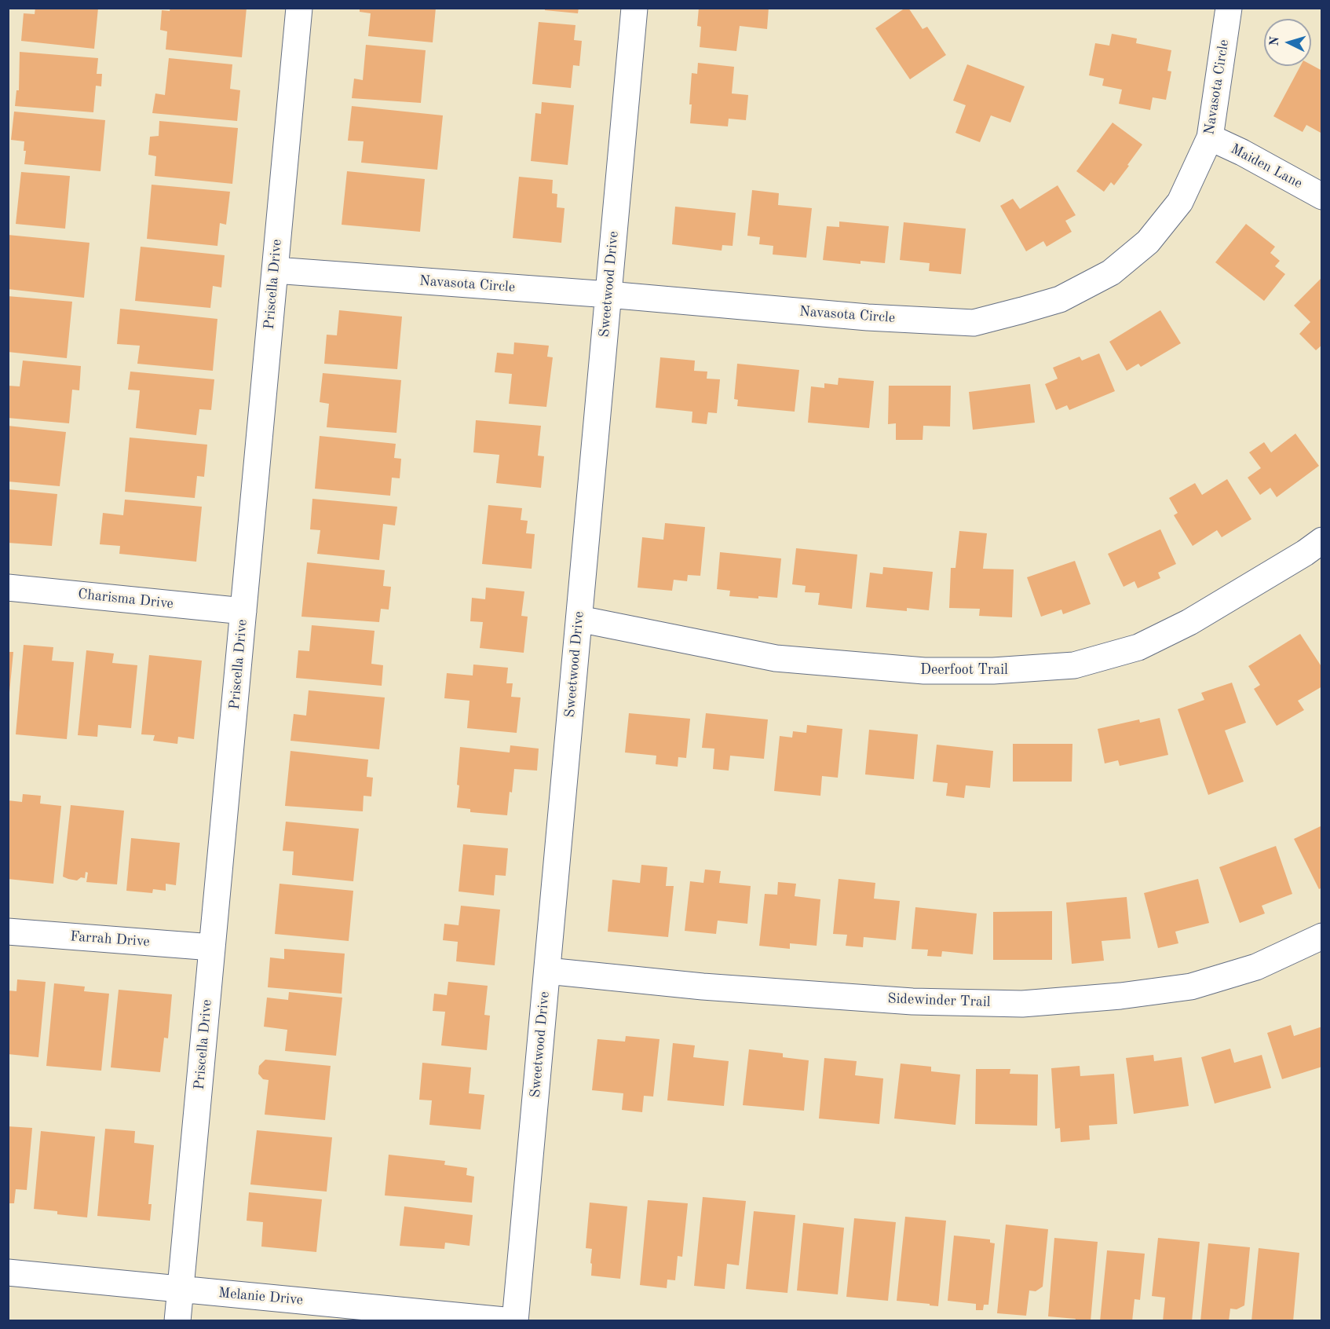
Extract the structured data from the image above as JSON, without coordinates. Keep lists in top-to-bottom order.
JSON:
{
  "streets": {
    "street": [
      "Navasota Circle",
      "Maiden Lane",
      "Priscella Drive",
      "Sweetwood Drive",
      "Charisma Drive",
      "Deerfoot Trail",
      "Farrah Drive",
      "Sidewinder Trail",
      "Melanie Drive"
    ]
  },
  "crossings": [
    ["Navasota Circle", "Maiden Lane"],
    ["Navasota Circle", "Priscella Drive"],
    ["Navasota Circle", "Sweetwood Drive"],
    ["Priscella Drive", "Charisma Drive"],
    ["Priscella Drive", "Farrah Drive"],
    ["Priscella Drive", "Melanie Drive"],
    ["Sweetwood Drive", "Deerfoot Trail"],
    ["Sweetwood Drive", "Sidewinder Trail"],
    ["Sweetwood Drive", "Melanie Drive"]
  ],
  "north": "left"
}
